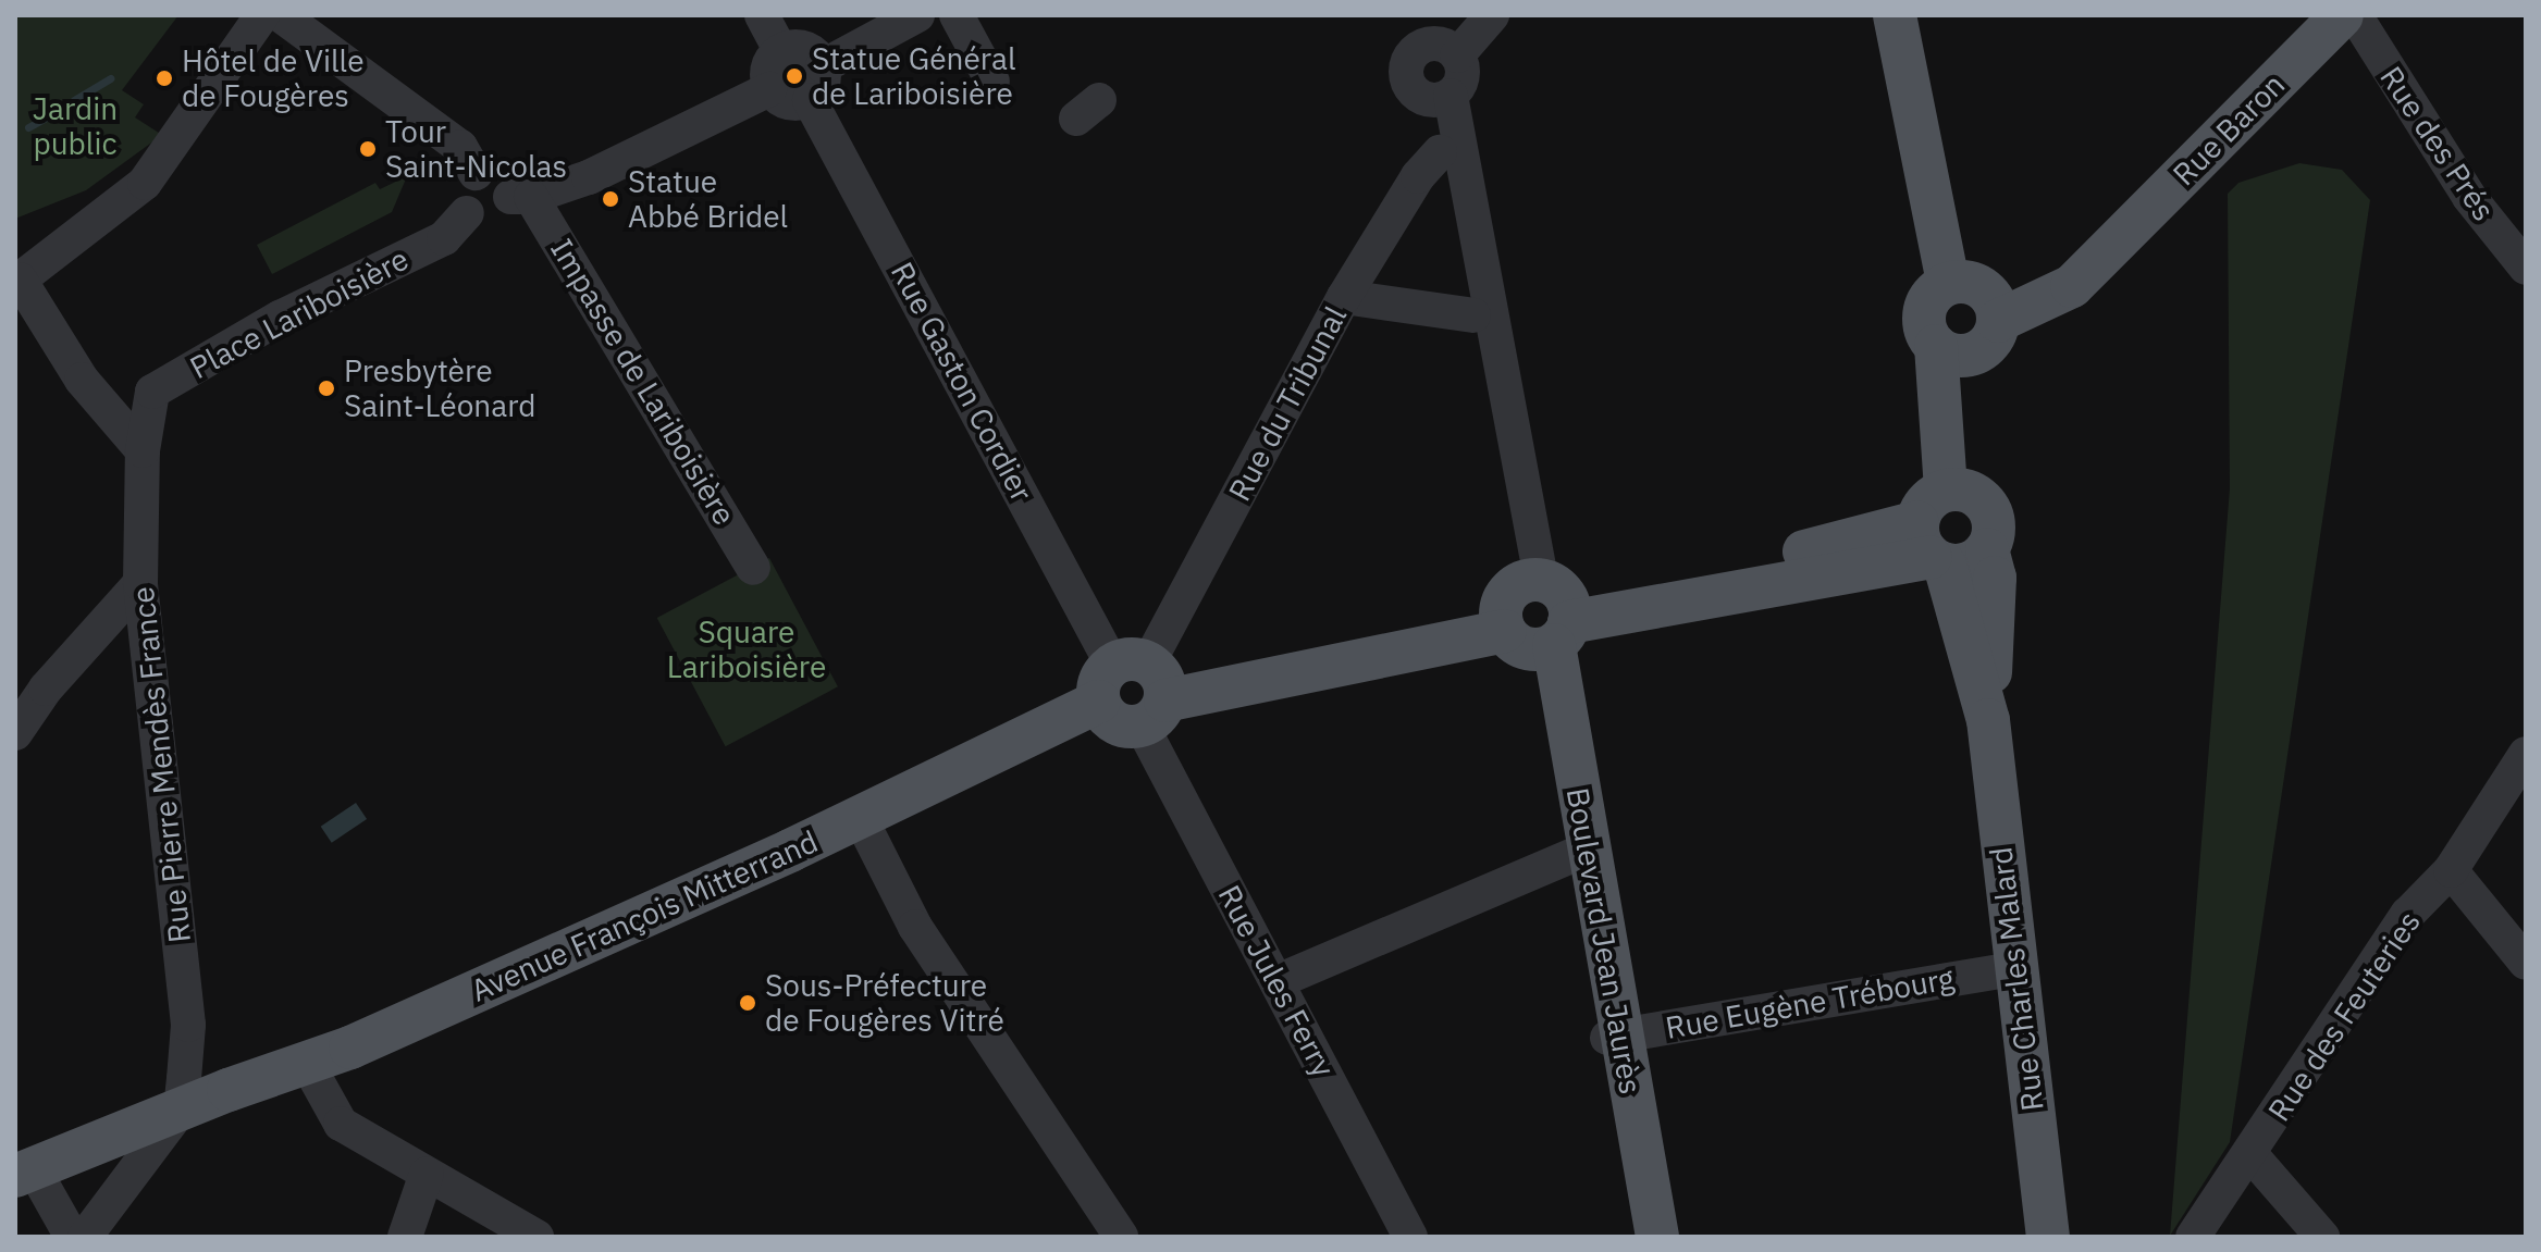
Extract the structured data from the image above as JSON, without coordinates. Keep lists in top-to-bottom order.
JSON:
{
  "streets": {
    "main road": [
      "Rue Baron",
      "Avenue François Mitterrand",
      "Boulevard Jean Jaurès",
      "Rue Charles Malard"
    ],
    "street": [
      "Rue des Prés",
      "Place Lariboisière",
      "Impasse de Lariboisière",
      "Rue Gaston Cordier",
      "Rue du Tribunal",
      "Rue Pierre Mendès France",
      "Rue Jules Ferry",
      "Rue Eugène Trébourg",
      "Rue des Feuteries"
    ]
  },
  "crossings": [
    ["Place Lariboisière", "Impasse de Lariboisière"],
    ["Place Lariboisière", "Rue Pierre Mendès France"],
    ["Rue Gaston Cordier", "Rue du Tribunal"],
    ["Rue Gaston Cordier", "Avenue François Mitterrand"],
    ["Rue Gaston Cordier", "Rue Jules Ferry"],
    ["Rue du Tribunal", "Avenue François Mitterrand"],
    ["Rue du Tribunal", "Boulevard Jean Jaurès"],
    ["Rue du Tribunal", "Rue Jules Ferry"],
    ["Rue Pierre Mendès France", "Avenue François Mitterrand"],
    ["Avenue François Mitterrand", "Boulevard Jean Jaurès"],
    ["Avenue François Mitterrand", "Rue Charles Malard"],
    ["Avenue François Mitterrand", "Rue Jules Ferry"],
    ["Boulevard Jean Jaurès", "Rue Eugène Trébourg"],
    ["Rue Charles Malard", "Rue Eugène Trébourg"]
  ],
  "parks": ["Jardin public", "Square Lariboisière"],
  "places": [
    "Statue Général de Lariboisière",
    "Hôtel de Ville de Fougères",
    "Tour Saint-Nicolas",
    "Statue Abbé Bridel",
    "Presbytère Saint-Léonard",
    "Sous-Préfecture de Fougères Vitré"
  ]
}
